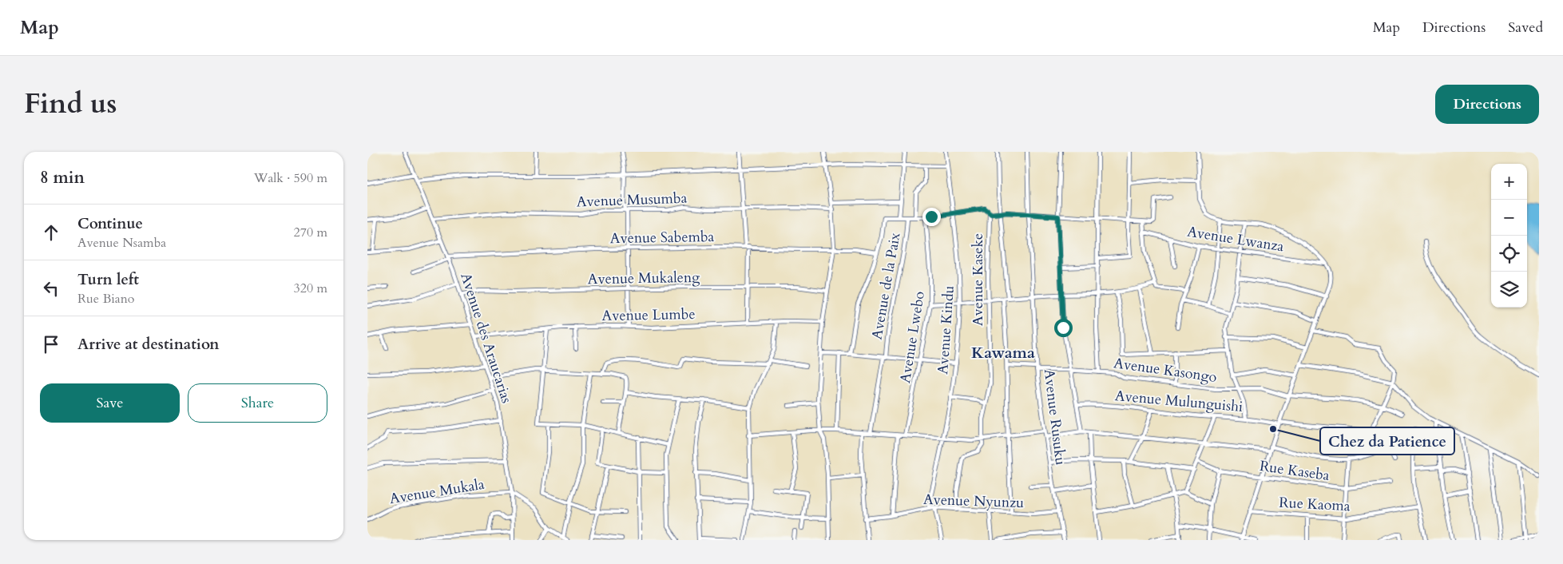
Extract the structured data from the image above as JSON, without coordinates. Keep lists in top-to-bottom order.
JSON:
{
  "streets": {
    "street": [
      "Avenue Musumba",
      "Avenue Sabemba",
      "Avenue Lwanza",
      "Avenue Mukaleng",
      "Avenue Kaseke",
      "Avenue de la Paix",
      "Avenue Lumbe",
      "Avenue Kindu",
      "Avenue Lwebo",
      "Avenue des Araucarias",
      "Avenue Kasongo",
      "Avenue Mulunguishi",
      "Avenue Rusuku",
      "Rue Kaseba",
      "Avenue Mukala",
      "Avenue Nyunzu",
      "Rue Kaoma"
    ]
  },
  "crossings": [
    ["Avenue Musumba", "Avenue des Araucarias"],
    ["Avenue Sabemba", "Avenue des Araucarias"],
    ["Avenue Mukaleng", "Avenue des Araucarias"],
    ["Avenue Lumbe", "Avenue des Araucarias"],
    ["Avenue Kindu", "Avenue Nyunzu"],
    ["Avenue des Araucarias", "Avenue Mukala"],
    ["Avenue Kasongo", "Avenue Rusuku"],
    ["Avenue Rusuku", "Avenue Nyunzu"]
  ],
  "districts": ["Kawama"],
  "places": ["Chez da Patience"],
  "page": {
    "header": "Map",
    "nav": ["Map", "Directions", "Saved"],
    "title": "Find us",
    "buttons": [
      "Directions",
      ["Save", "Share"]
    ],
    "heading": ["8 min", "Walk · 590 m"],
    "map_buttons": ["+", "−"],
    "list": [
      ["Continue", "Avenue Nsamba", "270 m"],
      ["Turn left", "Rue Biano", "320 m"],
      "Arrive at destination"
    ]
  }
}
